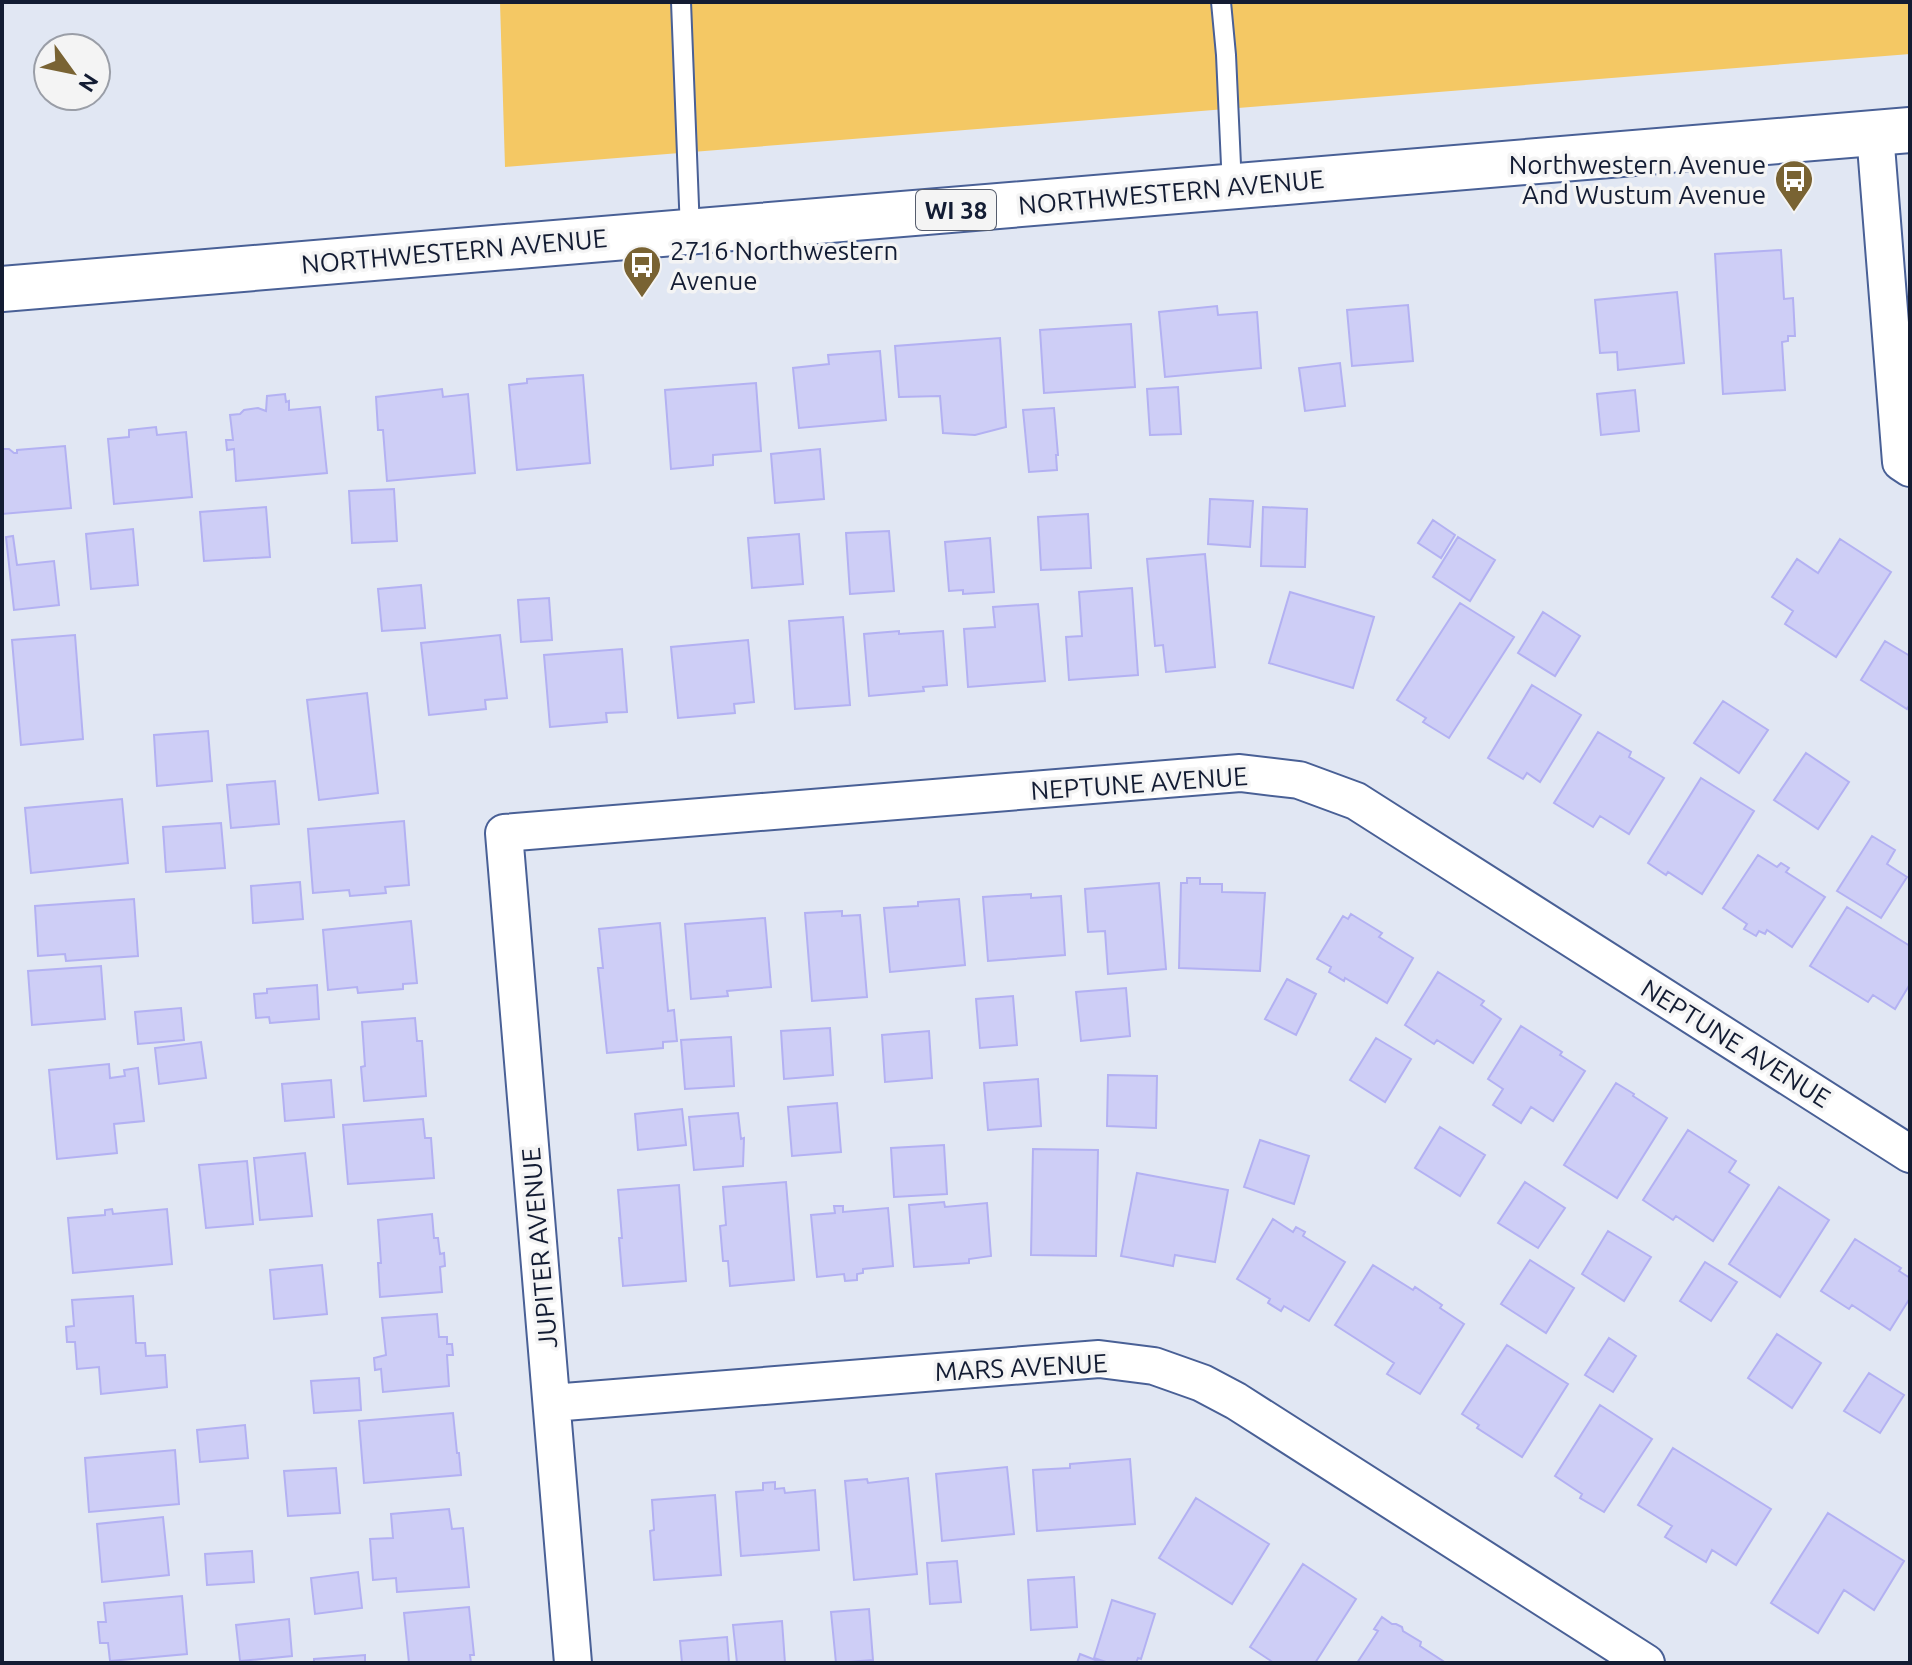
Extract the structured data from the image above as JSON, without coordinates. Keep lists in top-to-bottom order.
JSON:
{
  "streets": {
    "main road": ["NORTHWESTERN AVENUE", "WI 38"],
    "street": ["NEPTUNE AVENUE", "JUPITER AVENUE", "MARS AVENUE"]
  },
  "crossings": [
    ["NEPTUNE AVENUE", "JUPITER AVENUE"],
    ["JUPITER AVENUE", "MARS AVENUE"]
  ],
  "places": {
    "bus stop": ["Northwestern Avenue And Wustum Avenue", "2716 Northwestern Avenue"]
  },
  "north": "bottom right"
}
